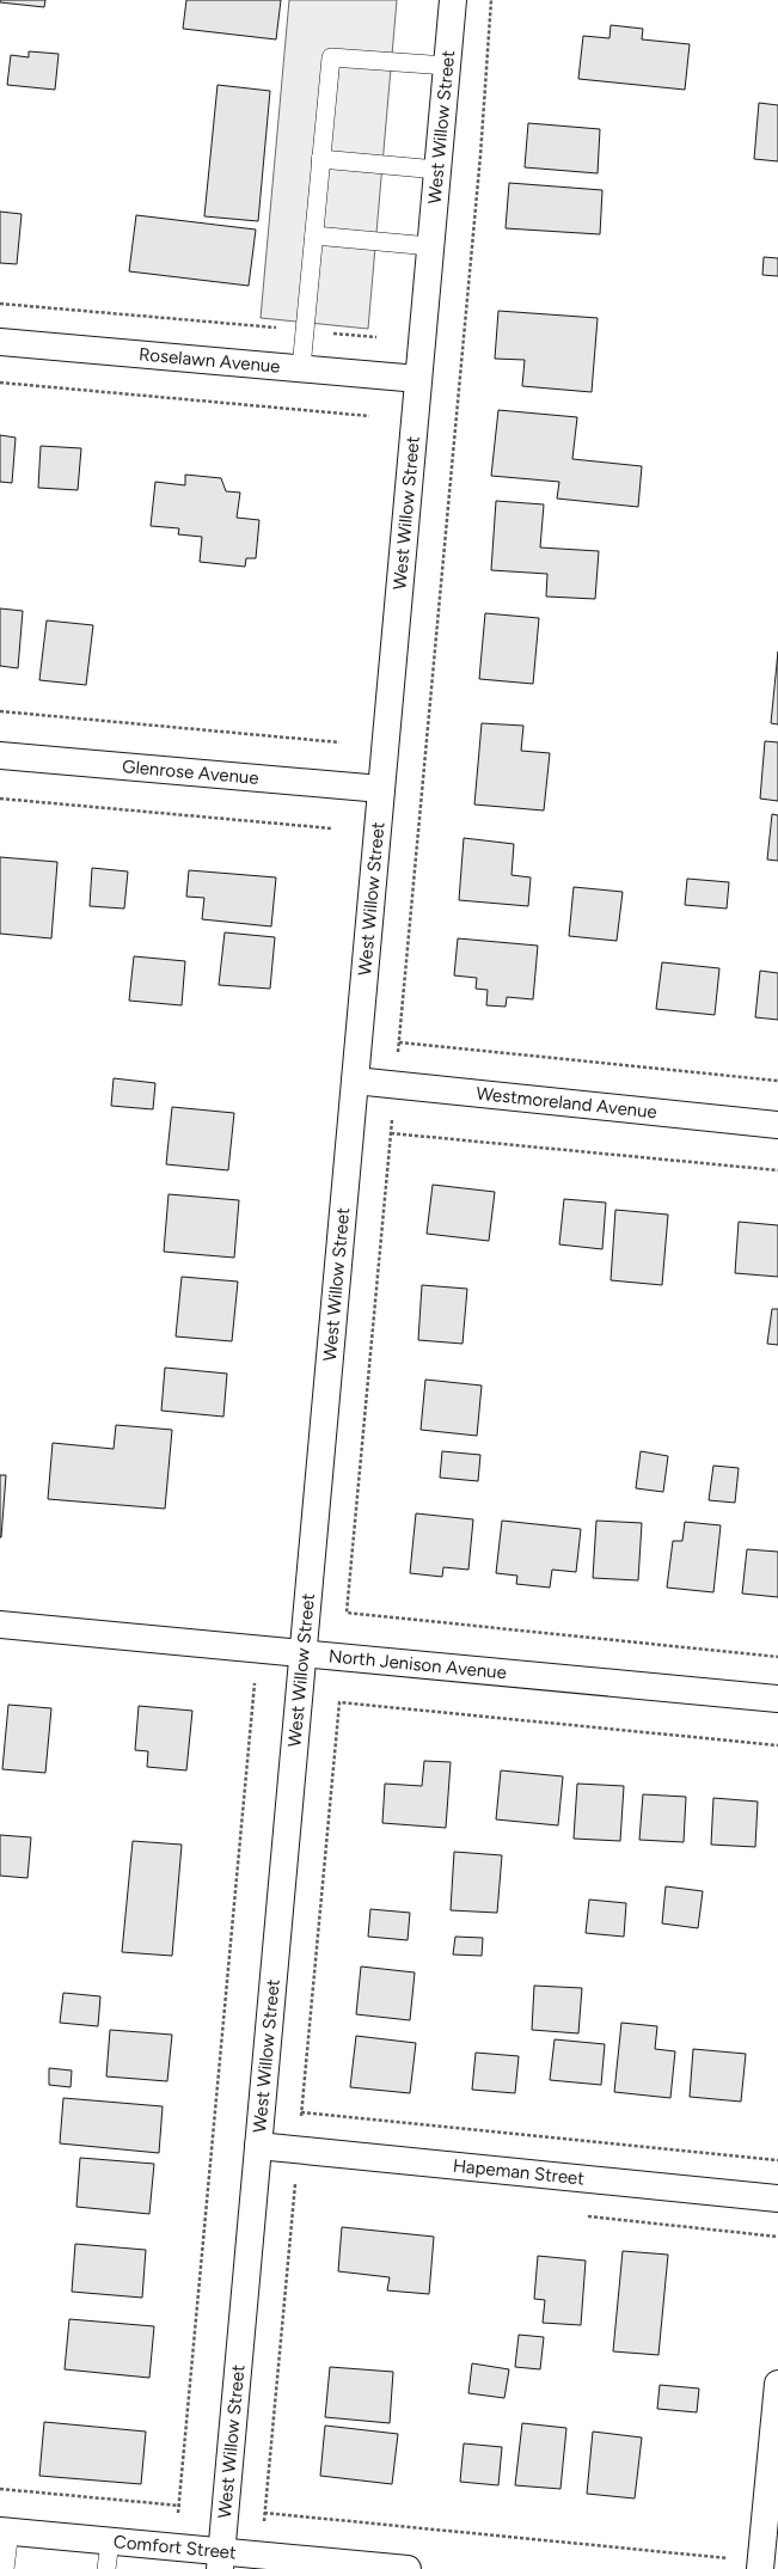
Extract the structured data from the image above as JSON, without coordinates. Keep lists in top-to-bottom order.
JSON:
{
  "streets": {
    "street": [
      "West Willow Street",
      "Roselawn Avenue",
      "Glenrose Avenue",
      "Westmoreland Avenue",
      "North Jenison Avenue",
      "Hapeman Street",
      "Comfort Street"
    ]
  },
  "crossings": [
    ["West Willow Street", "Roselawn Avenue"],
    ["West Willow Street", "Glenrose Avenue"],
    ["West Willow Street", "Westmoreland Avenue"],
    ["West Willow Street", "North Jenison Avenue"],
    ["West Willow Street", "Hapeman Street"],
    ["West Willow Street", "Comfort Street"]
  ]
}
